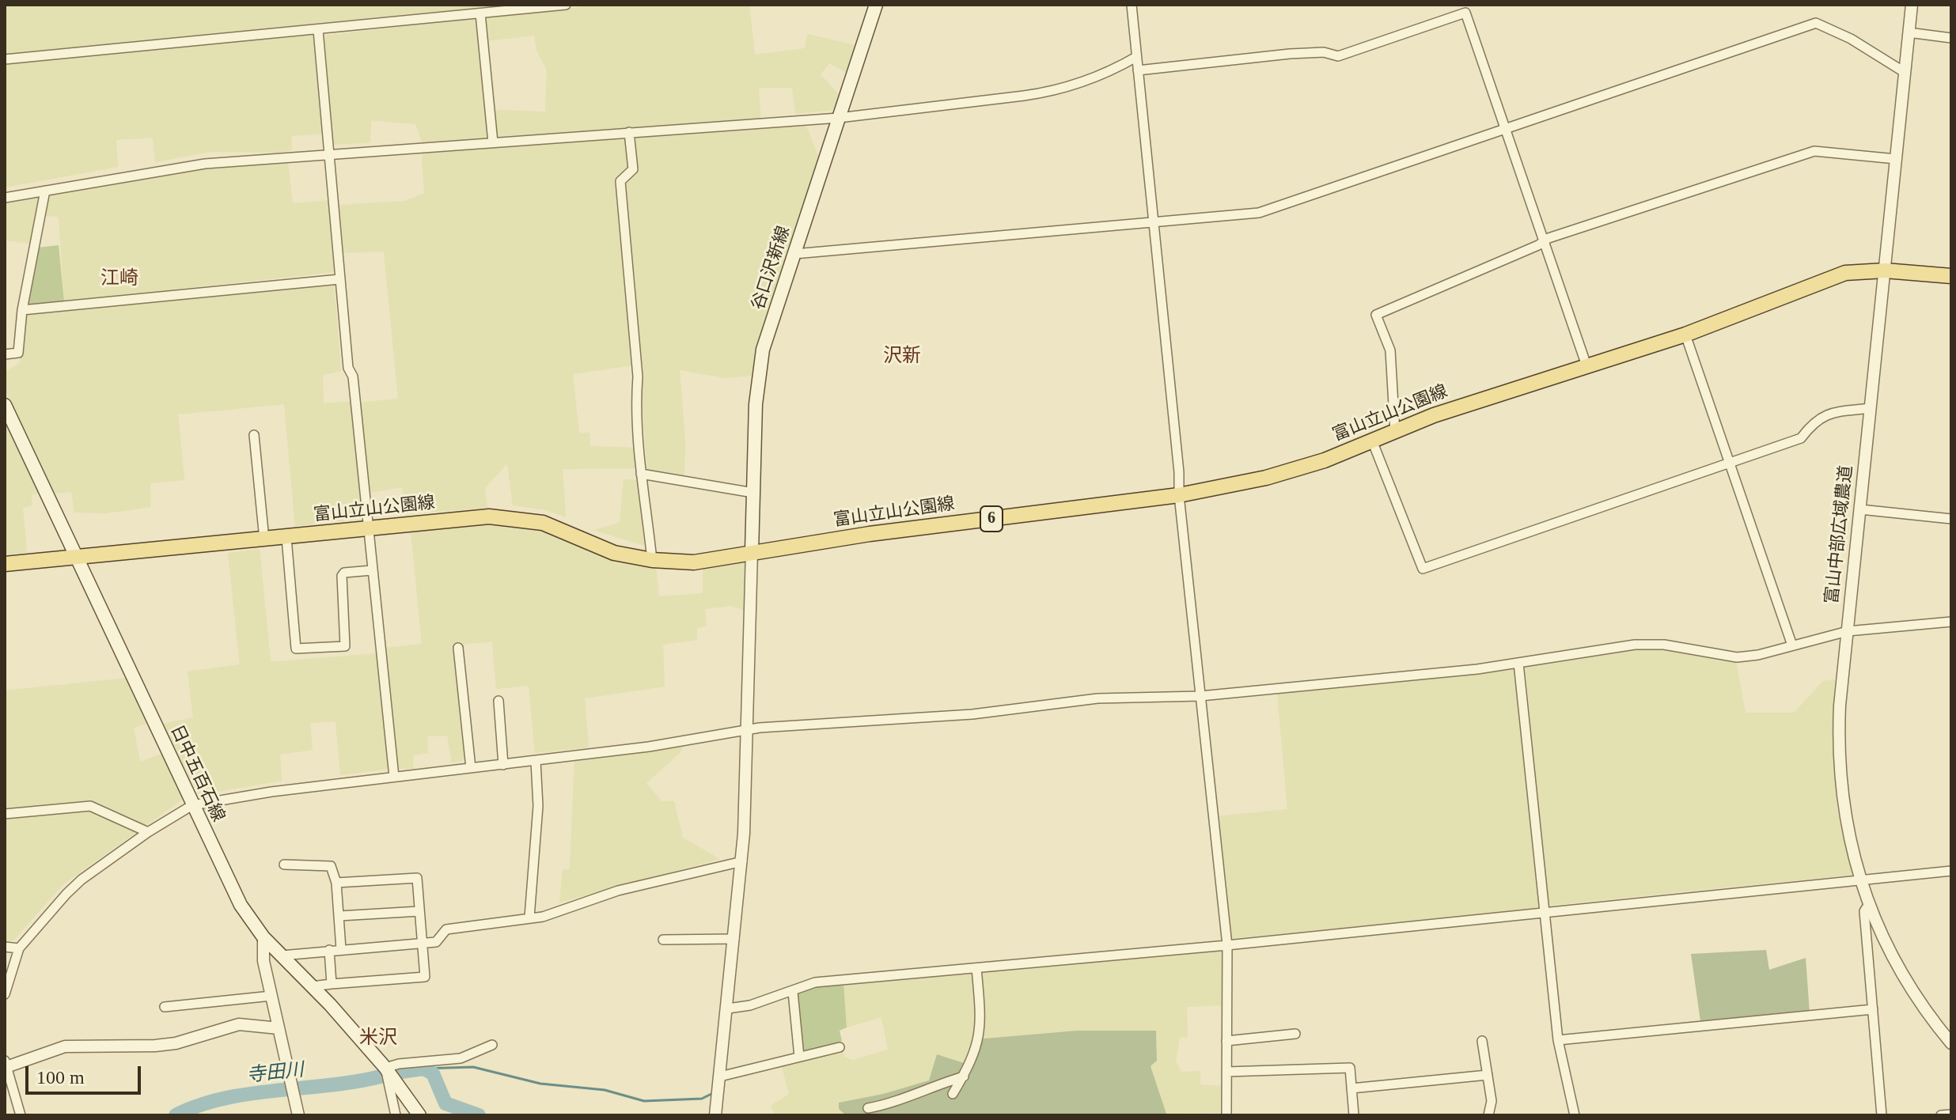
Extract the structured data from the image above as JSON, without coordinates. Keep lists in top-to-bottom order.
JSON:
{
  "streets": {
    "main road": [
      "谷口沢新線",
      "富山立山公園線",
      "6",
      "日中五百石線"
    ],
    "street": ["富山中部広域農道"]
  },
  "crossings": [
    ["谷口沢新線", "富山立山公園線"],
    ["富山立山公園線", "富山中部広域農道"],
    ["富山立山公園線", "日中五百石線"]
  ],
  "districts": ["江崎", "沢新", "米沢"],
  "water": ["寺田川"],
  "scale_bar": "100 m"
}
